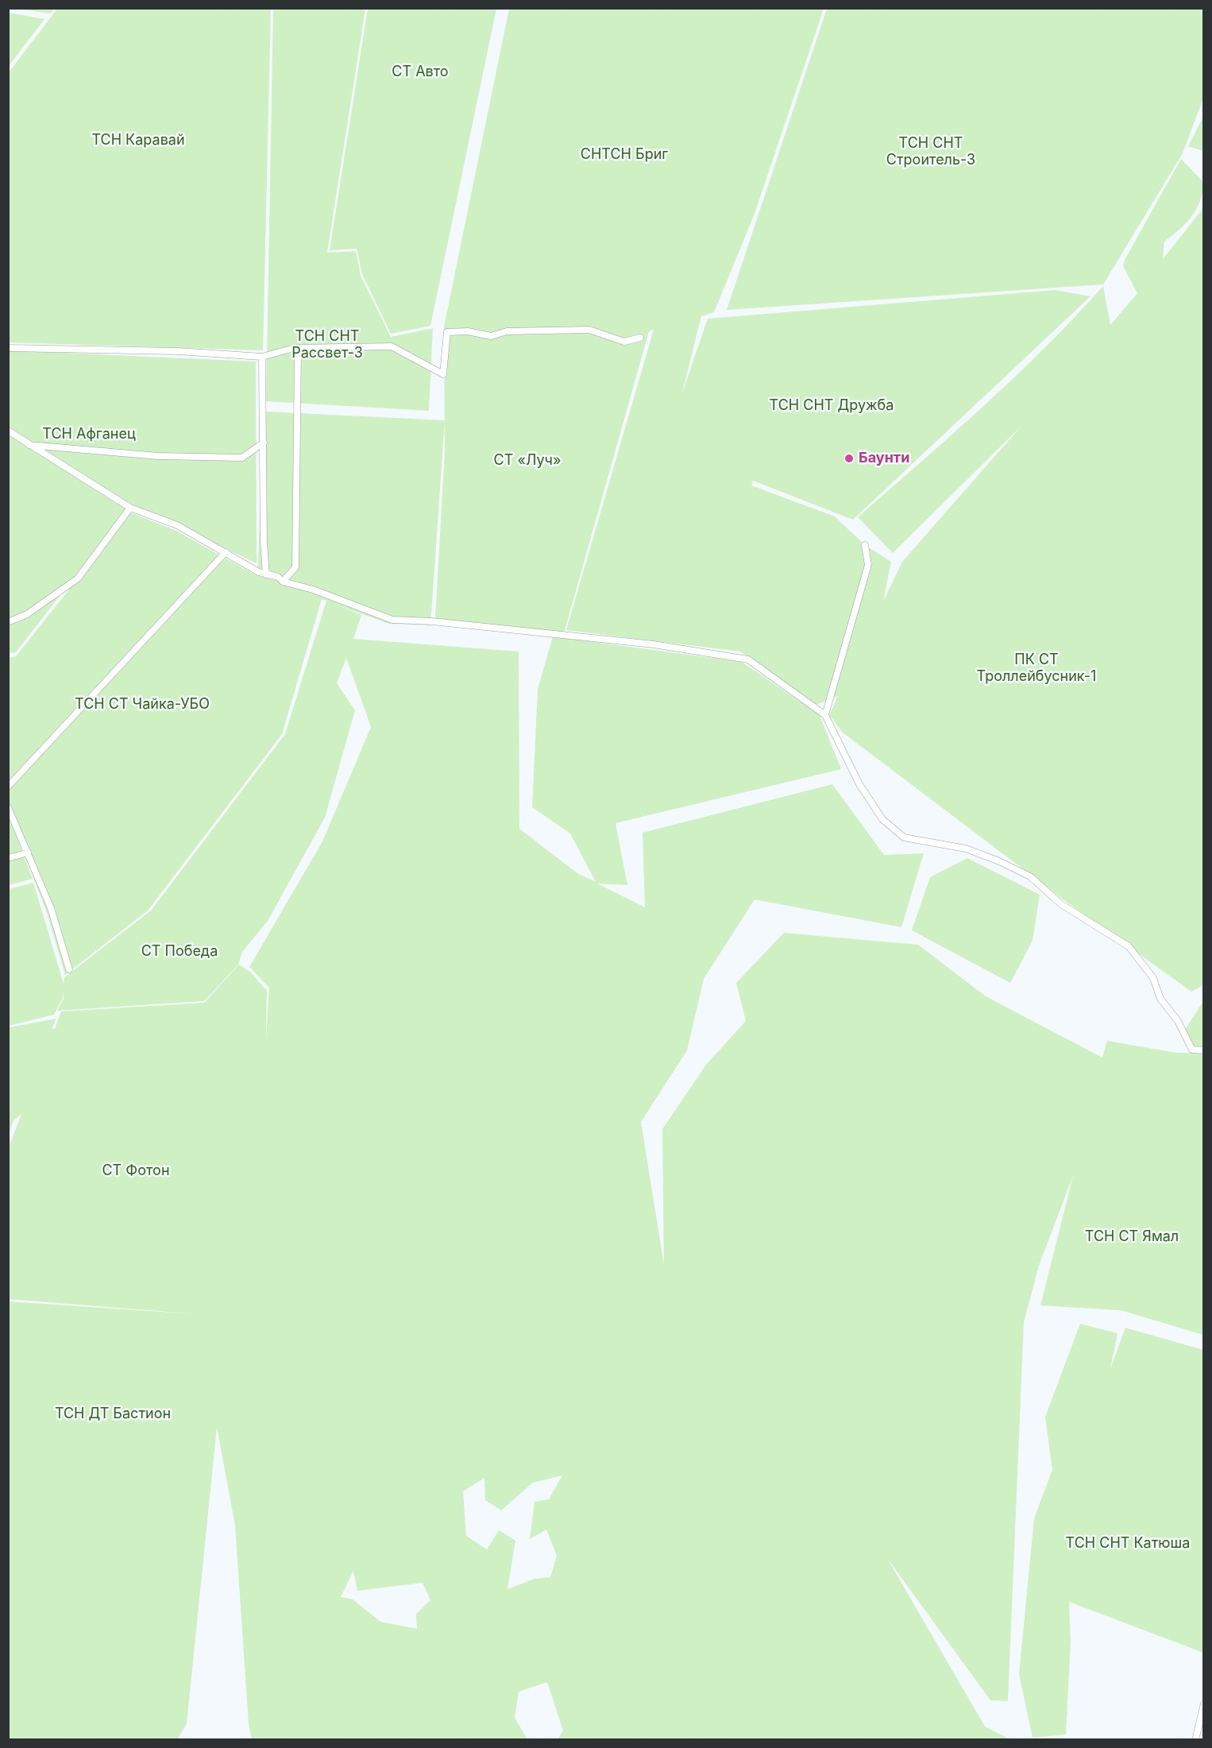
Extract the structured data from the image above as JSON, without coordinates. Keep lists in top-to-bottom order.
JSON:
{
  "parks": [
    "СТ Авто",
    "ТСН Каравай",
    "ТСН СНТ Строитель-3",
    "СНТСН Бриг",
    "ТСН СНТ Рассвет-3",
    "ТСН СНТ Дружба",
    "ТСН Афганец",
    "СТ «Луч»",
    "ПК СТ Троллейбусник-1",
    "ТСН СТ Чайка-УБО",
    "СТ Победа",
    "СТ Фотон",
    "ТСН СТ Ямал",
    "ТСН ДТ Бастион",
    "ТСН СНТ Катюша"
  ],
  "places": ["Баунти"]
}
